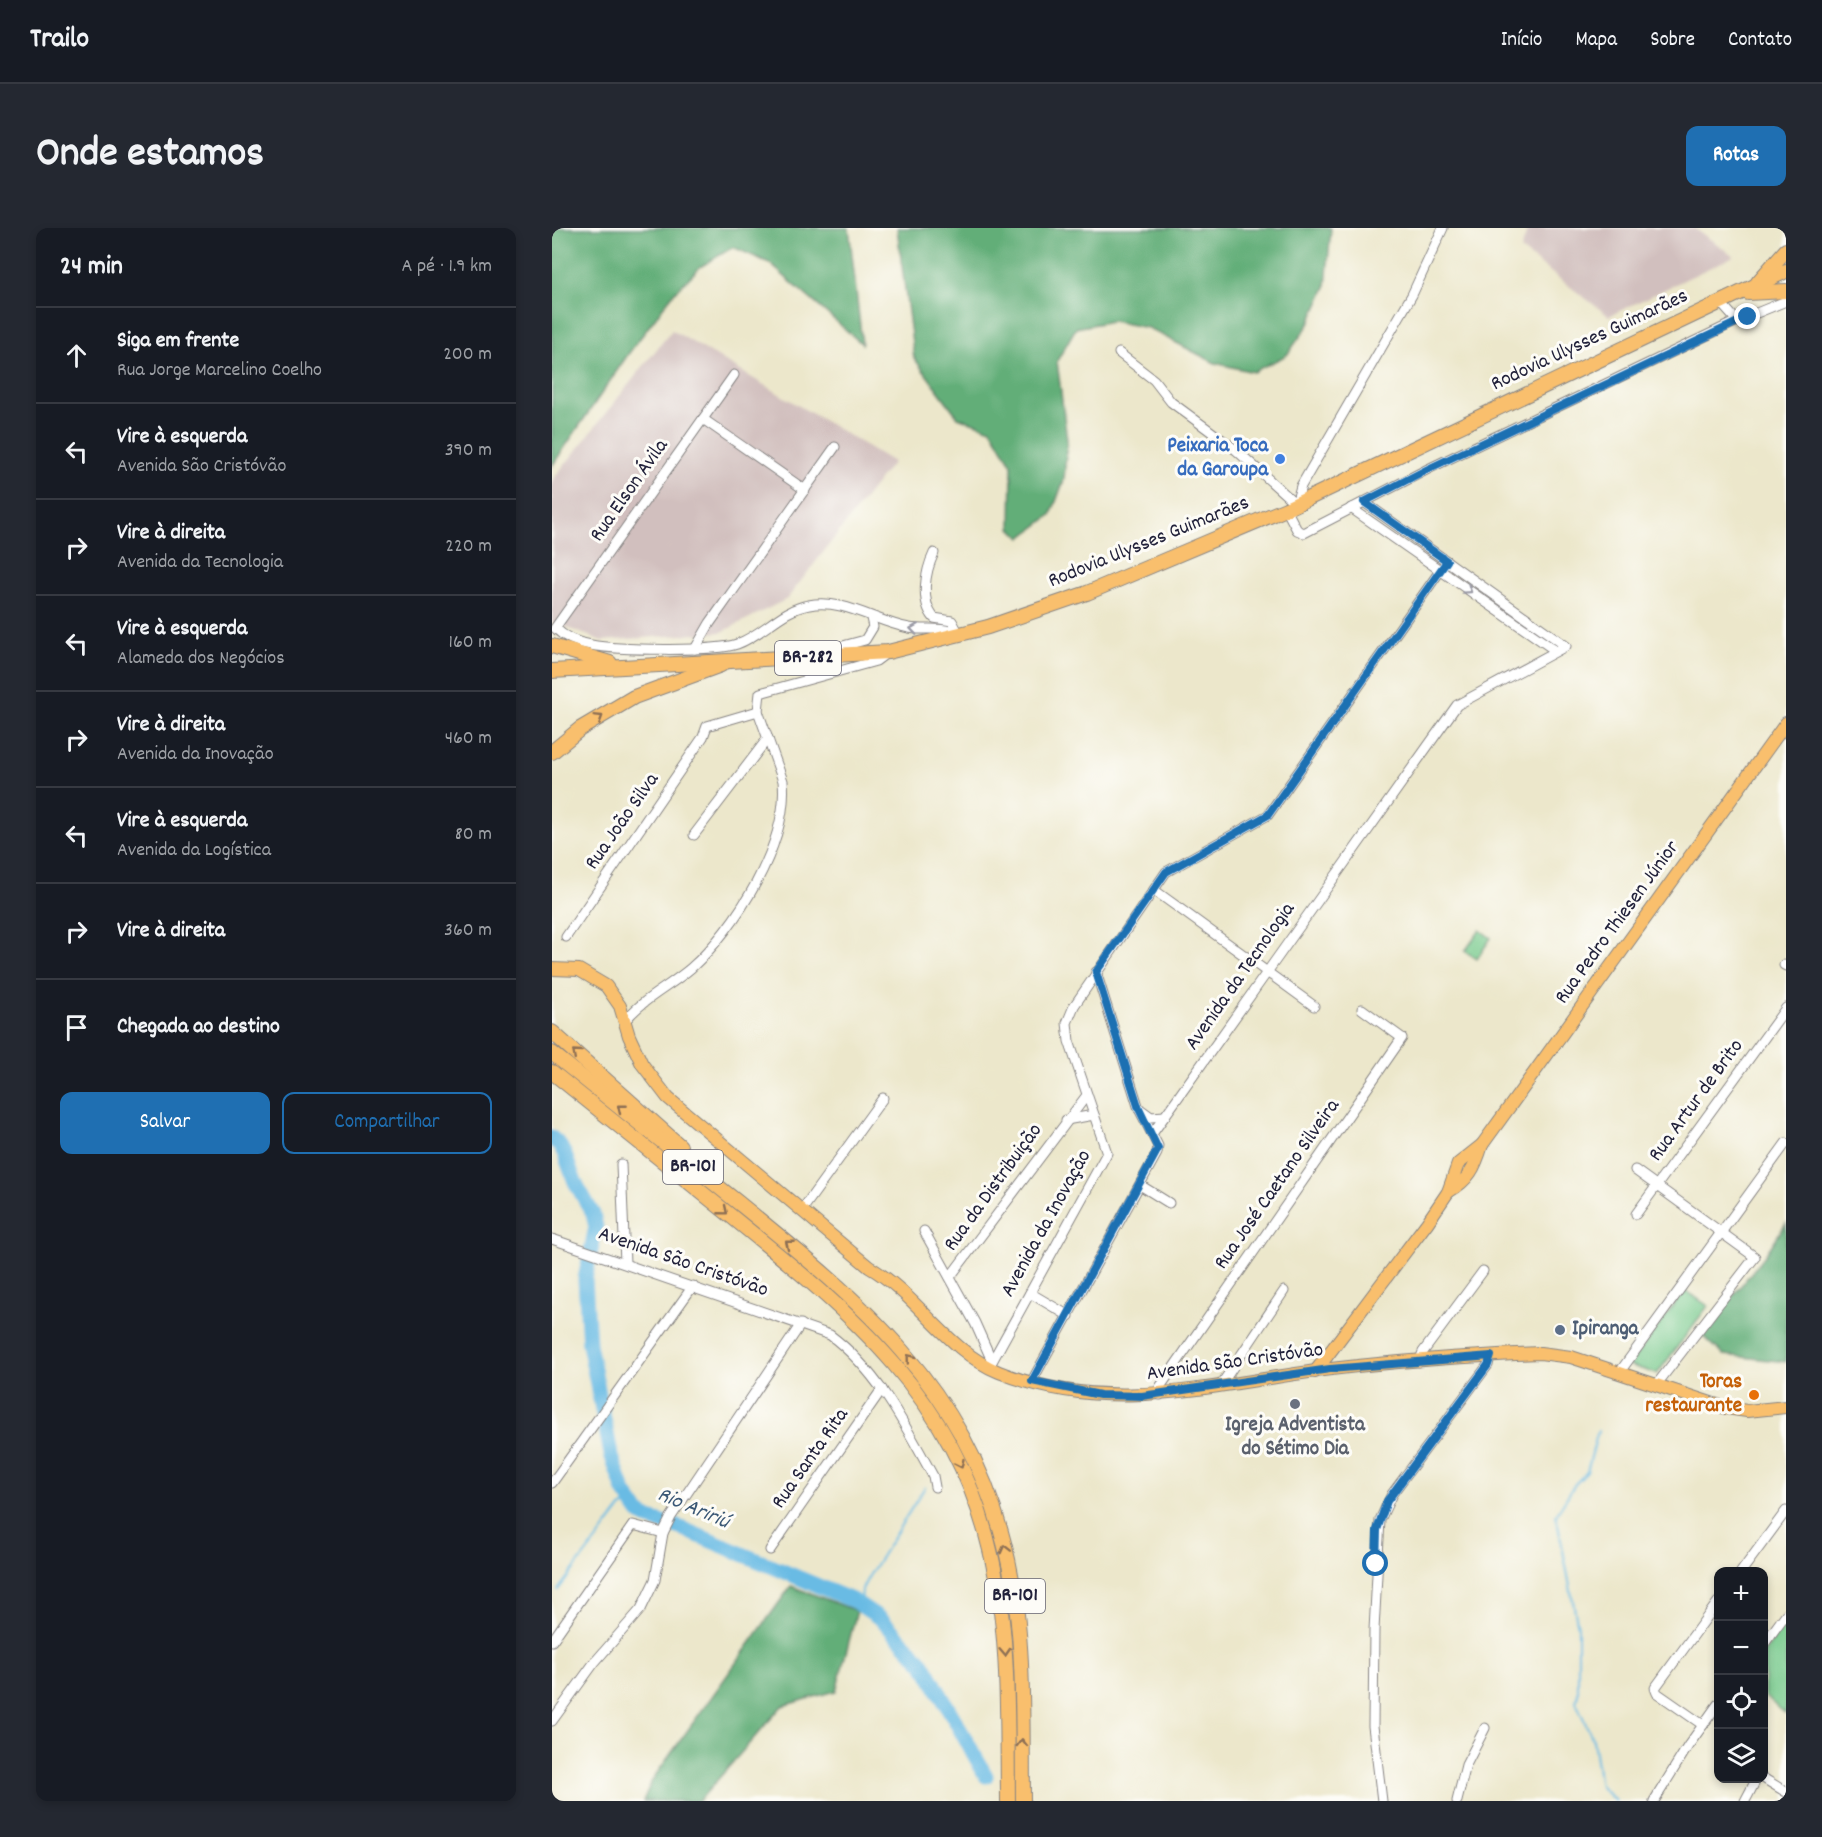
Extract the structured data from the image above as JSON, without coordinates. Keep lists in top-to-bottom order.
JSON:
{
  "streets": {
    "highway": ["Rodovia Ulysses Guimarães", "BR-282", "BR-101"],
    "main road": ["Rua Pedro Thiesen Júnior", "Avenida São Cristóvão"],
    "street": [
      "Rua Elson Ávila",
      "Rua João Silva",
      "Avenida da Tecnologia",
      "Rua Artur de Brito",
      "Rua José Caetano Silveira",
      "Rua da Distribuição",
      "Avenida da Inovação",
      "Rua Santa Rita"
    ]
  },
  "crossings": [
    ["Rua Pedro Thiesen Júnior", "Avenida São Cristóvão"],
    ["Avenida da Tecnologia", "Avenida da Inovação"],
    ["Rua José Caetano Silveira", "Avenida São Cristóvão"],
    ["Rua da Distribuição", "Avenida da Inovação"],
    ["Avenida da Inovação", "Avenida São Cristóvão"],
    ["Avenida São Cristóvão", "Rua Santa Rita"]
  ],
  "water": ["Rio Aririú"],
  "places": [
    "Peixaria Toca da Garoupa",
    "Ipiranga",
    "Toras restaurante",
    "Igreja Adventista do Sétimo Dia"
  ],
  "page": {
    "header": "Trailo",
    "nav": [
      "Início",
      "Mapa",
      "Sobre",
      "Contato"
    ],
    "title": "Onde estamos",
    "buttons": [
      "Rotas",
      ["Salvar", "Compartilhar"]
    ],
    "heading": ["24 min", "A pé · 1.9 km"],
    "list": [
      ["Siga em frente", "Rua Jorge Marcelino Coelho", "200 m"],
      ["Vire à esquerda", "Avenida São Cristóvão", "390 m"],
      ["Vire à direita", "Avenida da Tecnologia", "220 m"],
      ["Vire à esquerda", "Alameda dos Negócios", "160 m"],
      ["Vire à direita", "Avenida da Inovação", "460 m"],
      ["Vire à esquerda", "Avenida da Logística", "80 m"],
      ["Vire à direita", "360 m"],
      "Chegada ao destino"
    ],
    "map_buttons": ["+", "−"]
  }
}
